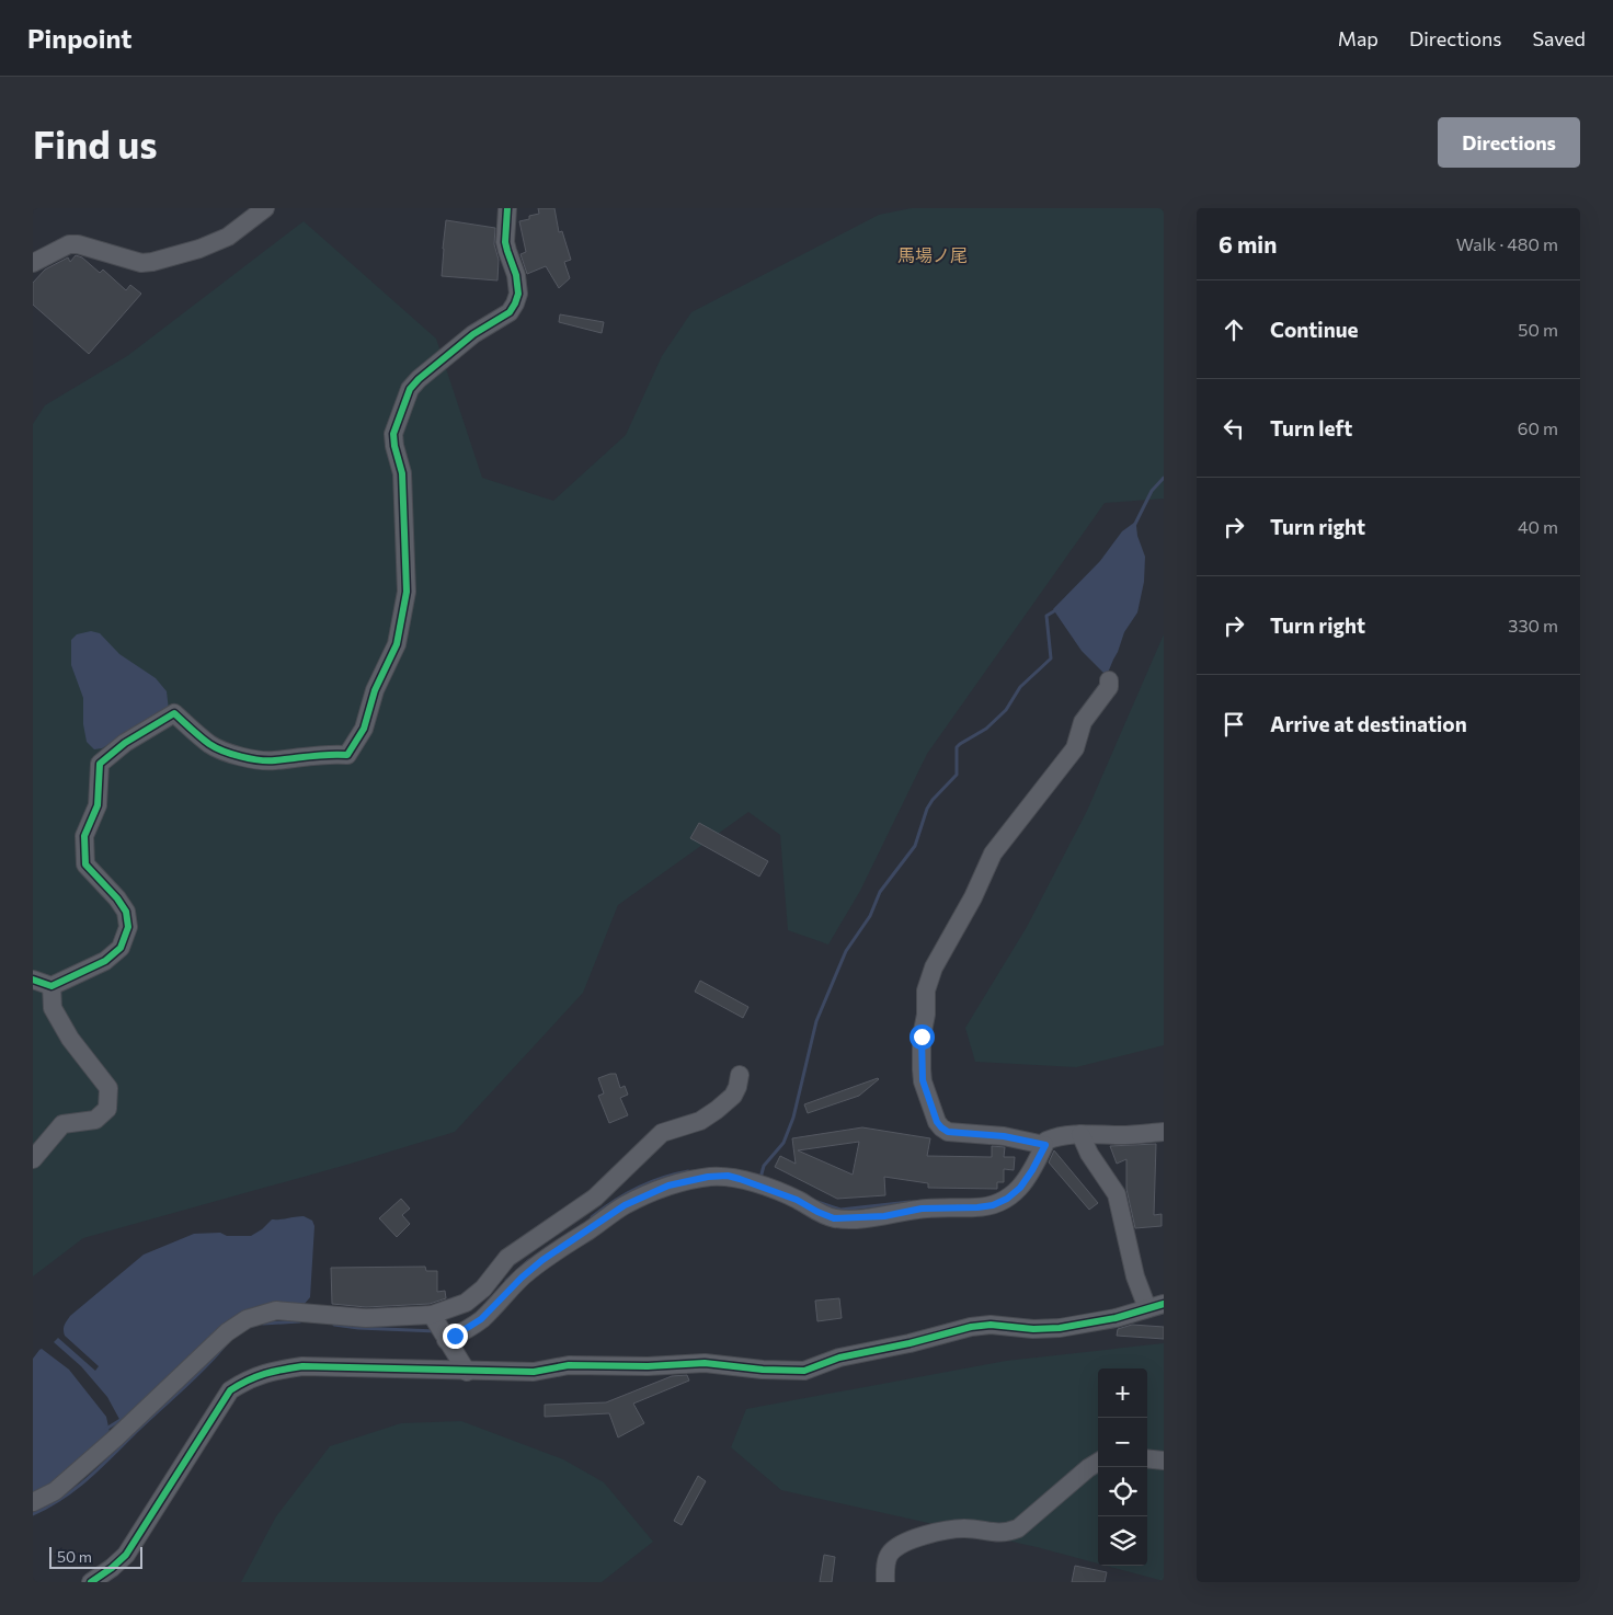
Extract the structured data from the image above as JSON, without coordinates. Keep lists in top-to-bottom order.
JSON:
{
  "districts": ["馬場ノ尾"],
  "scale_bar": "50 m",
  "page": {
    "header": "Pinpoint",
    "nav": ["Map", "Directions", "Saved"],
    "buttons": "Directions",
    "title": "Find us",
    "heading": ["6 min", "Walk · 480 m"],
    "list": [
      ["Continue", "50 m"],
      ["Turn left", "60 m"],
      ["Turn right", "40 m"],
      ["Turn right", "330 m"],
      "Arrive at destination"
    ],
    "map_buttons": ["+", "−"],
    "scale": "50 m"
  }
}
